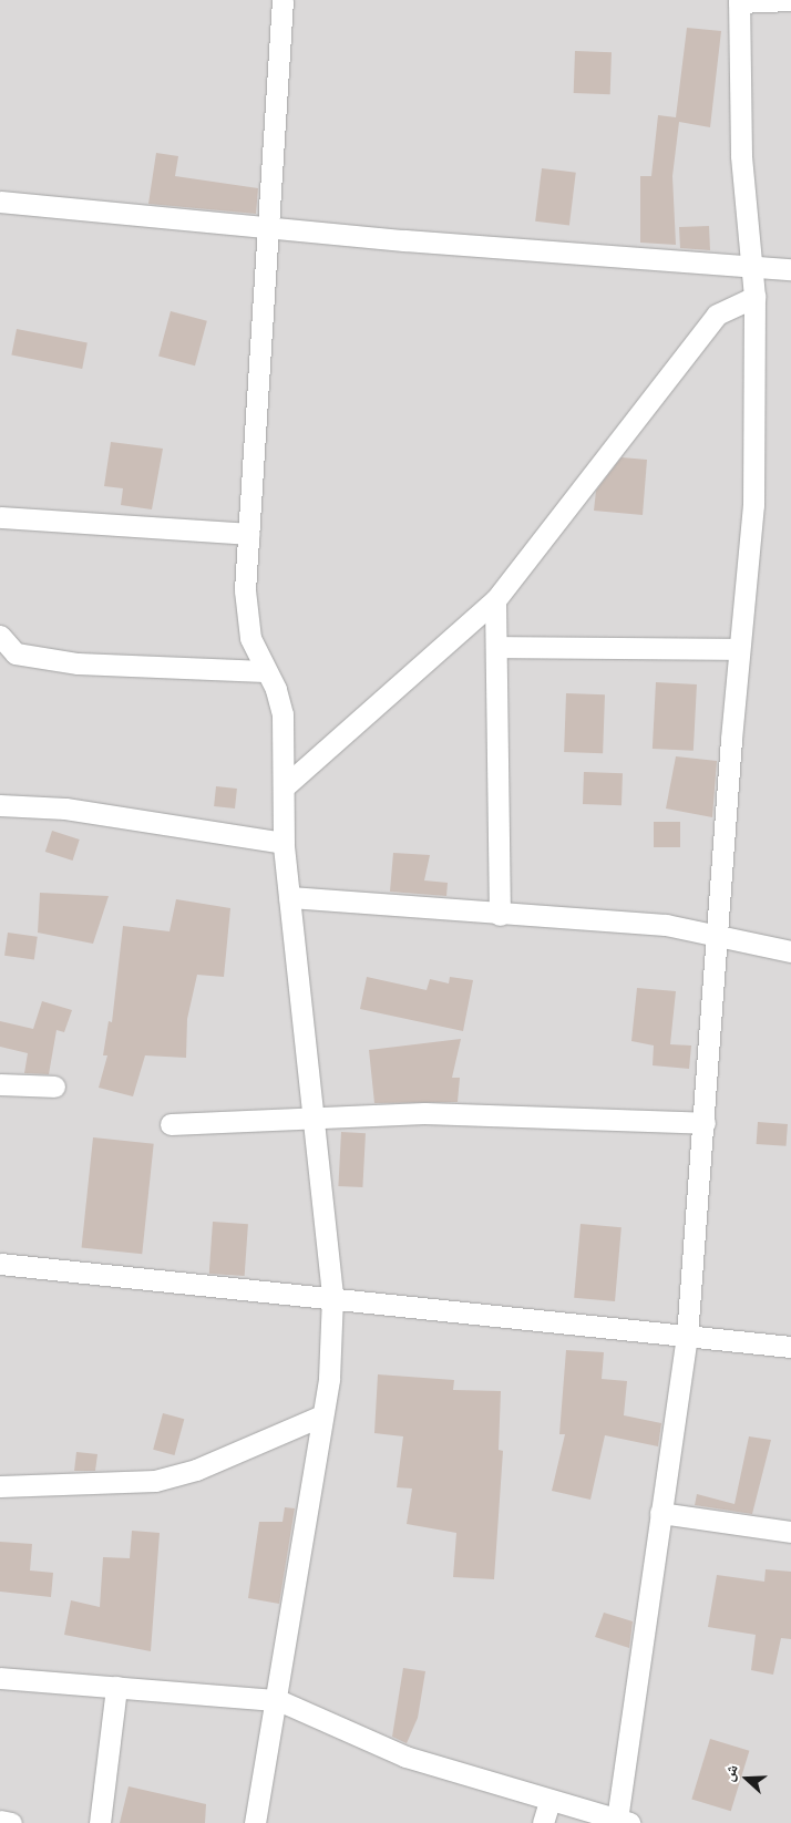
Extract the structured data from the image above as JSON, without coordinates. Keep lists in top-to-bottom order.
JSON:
{
  "north": "left"
}
